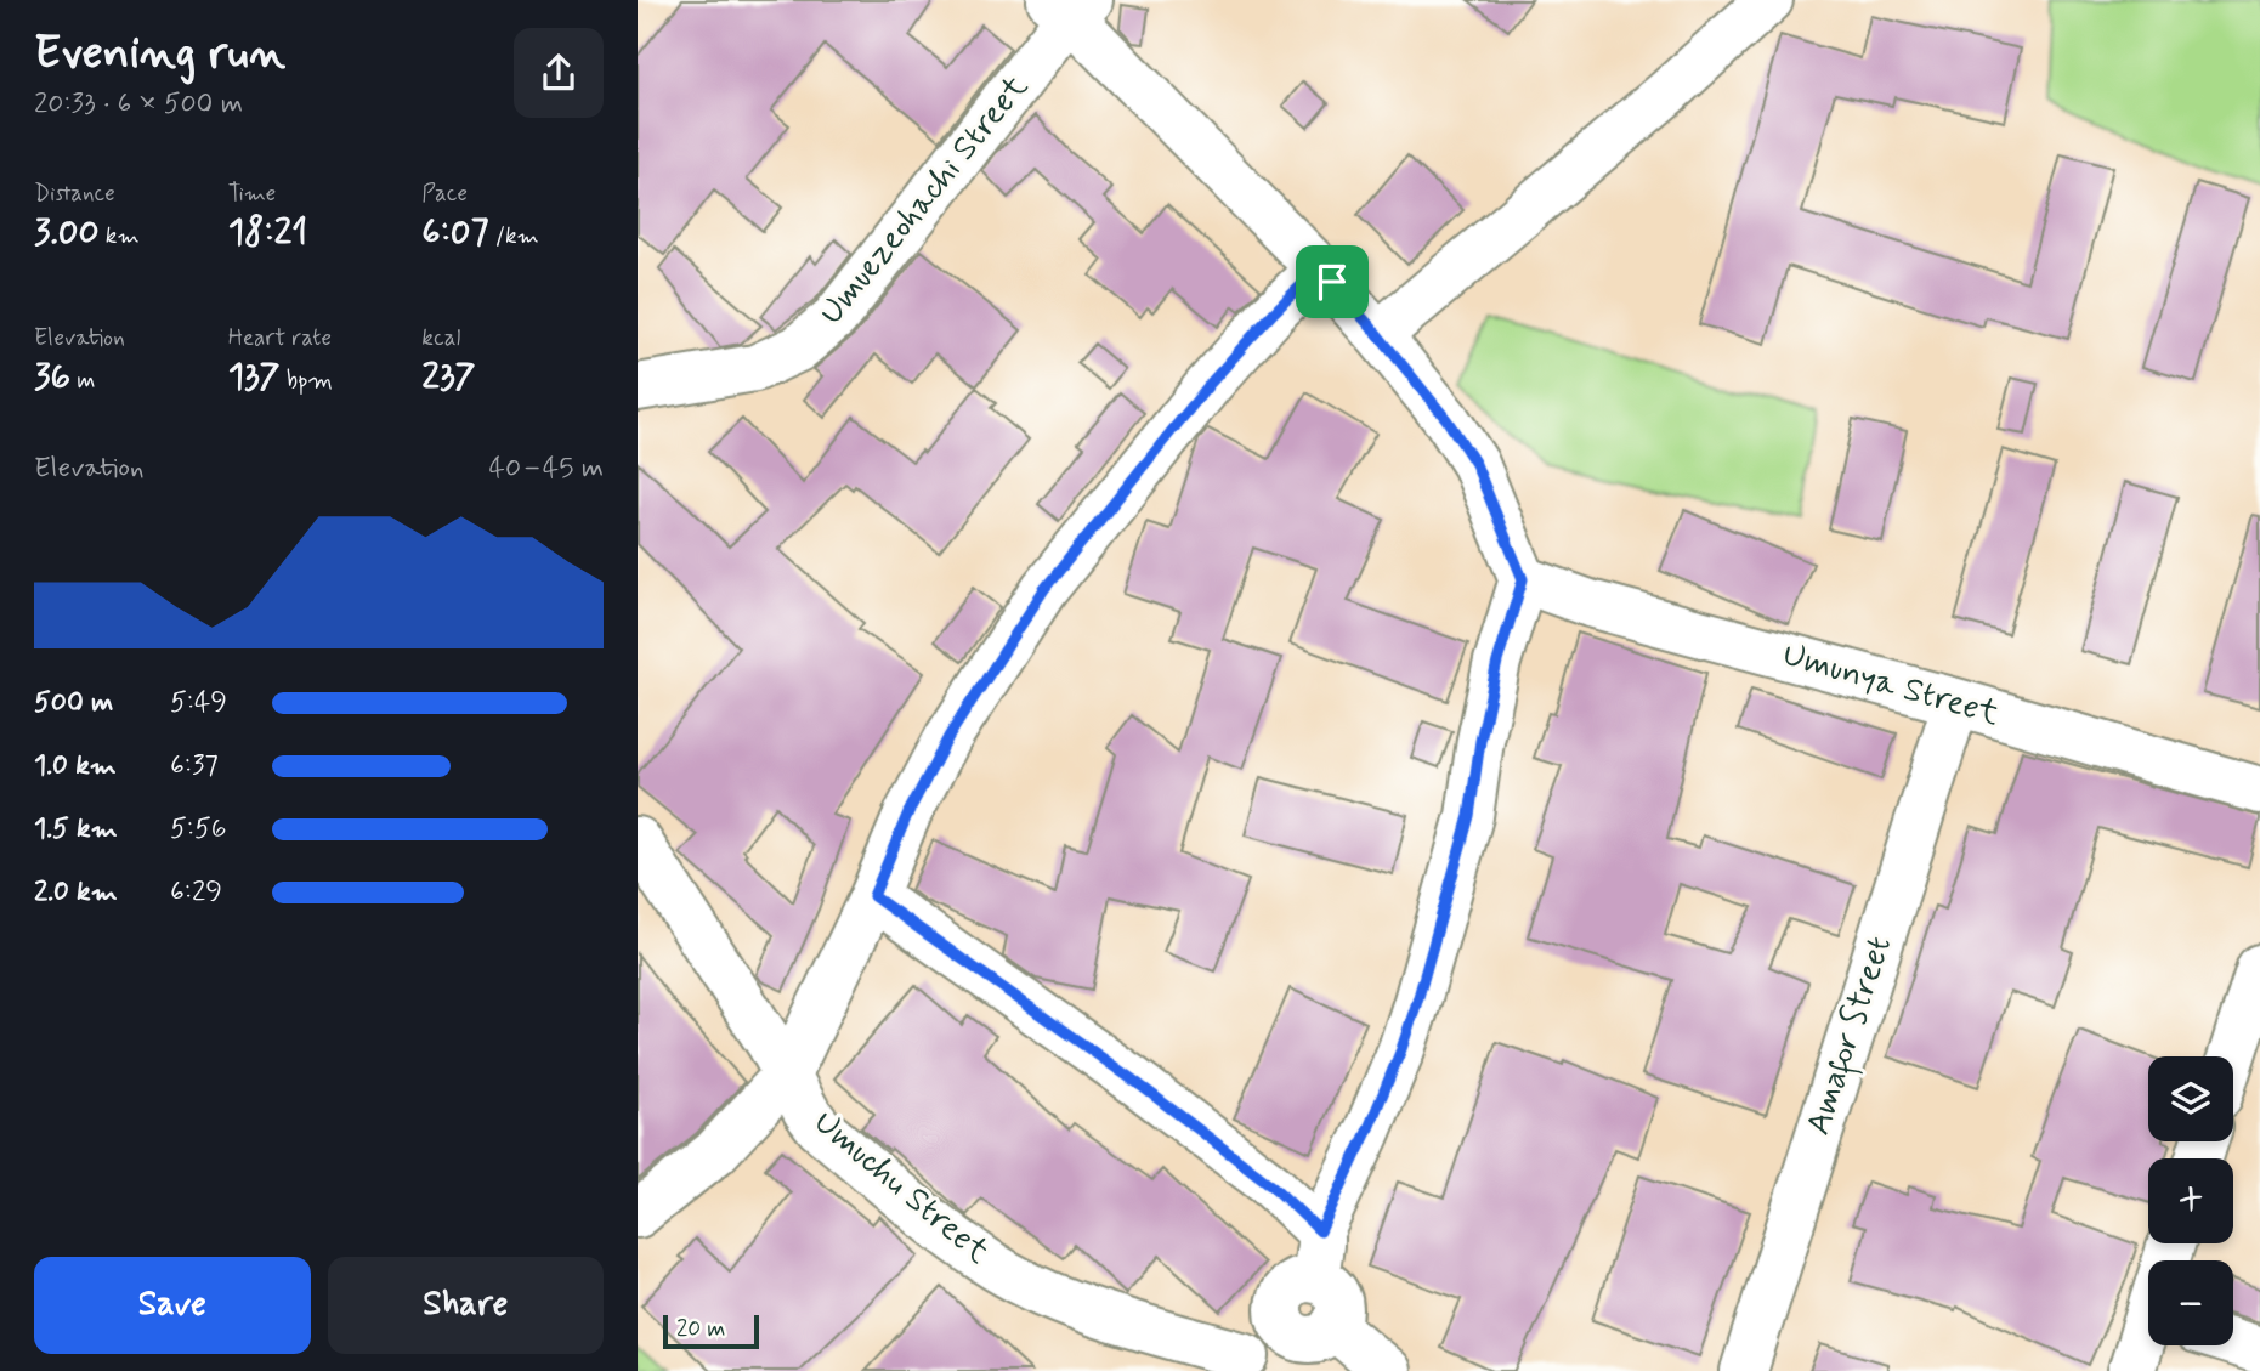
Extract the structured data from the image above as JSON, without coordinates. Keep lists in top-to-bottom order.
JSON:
{
  "streets": {
    "street": [
      "Umuezeohachi Street",
      "Umunya Street",
      "Amafor Street",
      "Umuchu Street"
    ]
  },
  "crossings": [
    ["Umunya Street", "Amafor Street"]
  ],
  "scale_bar": "20 m",
  "page": {
    "heading": ["Evening run", "20:33 · 6 × 500 m"],
    "stats": [
      ["Distance", "3.00 km"],
      ["Time", "18:21"],
      ["Pace", "6:07 /km"],
      ["Elevation", "36 m"],
      ["Heart rate", "137 bpm"],
      ["kcal", "237"]
    ],
    "chart": ["Elevation", "40–45 m"],
    "list": [
      {
        "name": "500 m",
        "note": "5:49"
      },
      {
        "name": "1.0 km",
        "note": "6:37"
      },
      {
        "name": "1.5 km",
        "note": "5:56"
      },
      {
        "name": "2.0 km",
        "note": "6:29"
      }
    ],
    "map_buttons": ["+", "−"],
    "buttons": ["Save", "Share"],
    "scale": "20 m"
  }
}
